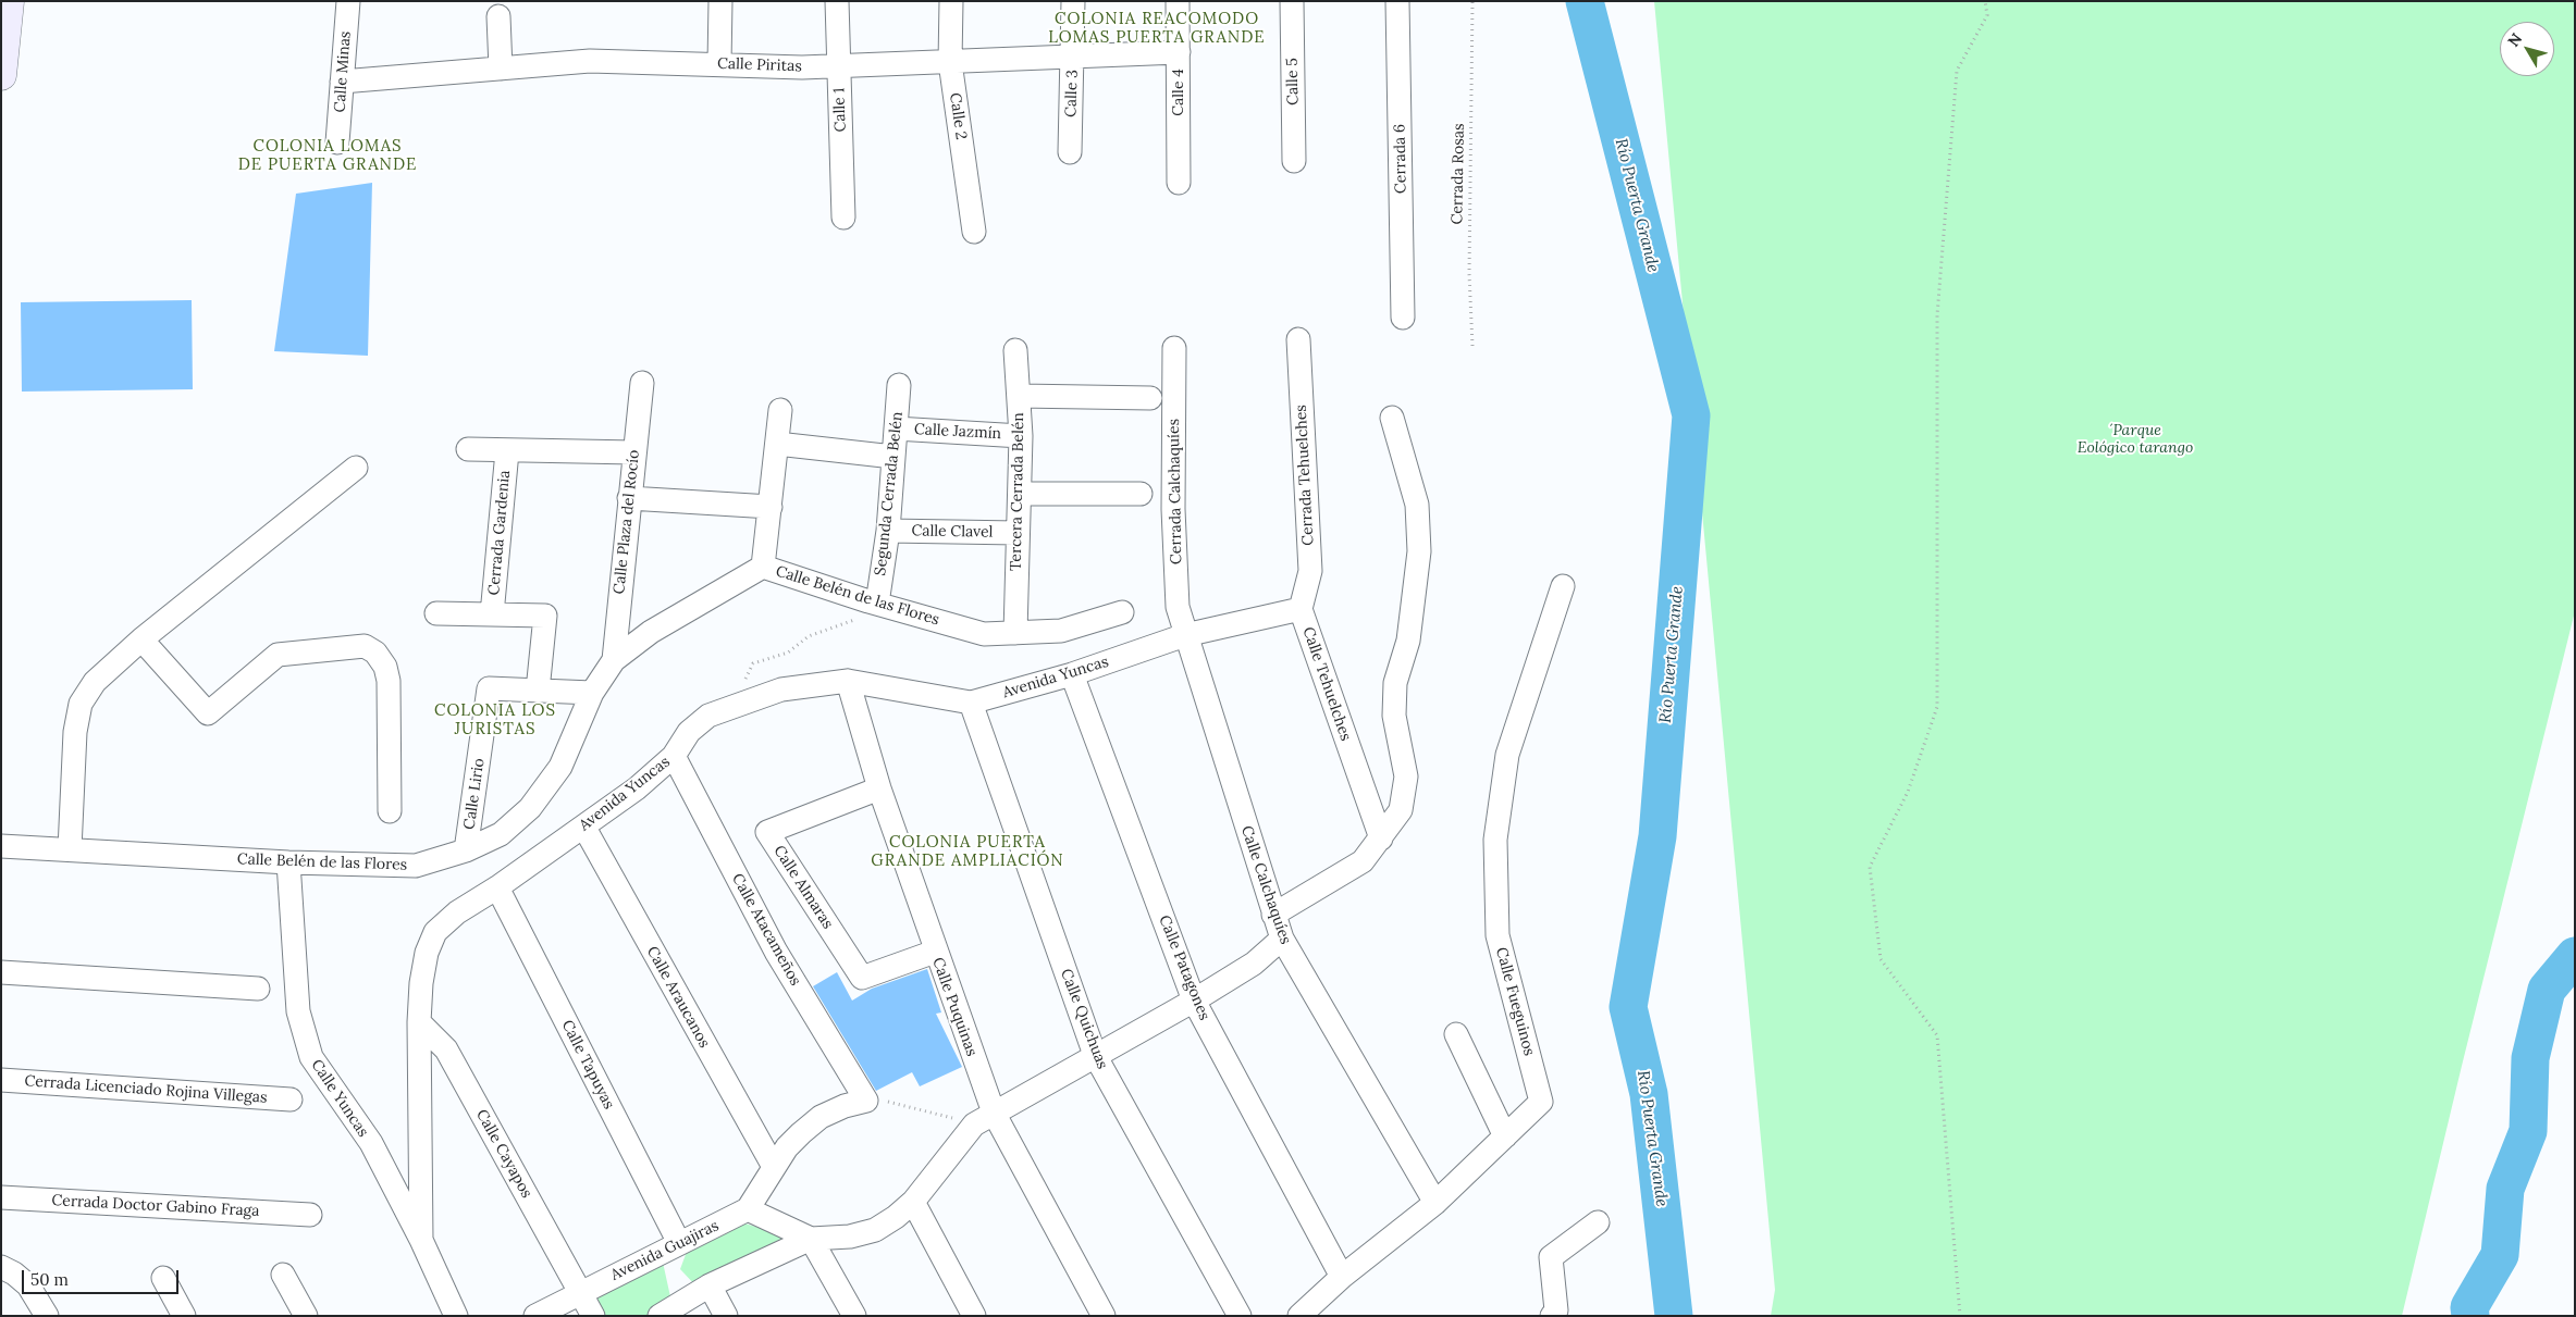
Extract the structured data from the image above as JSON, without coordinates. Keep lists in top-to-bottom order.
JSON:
{
  "streets": {
    "street": [
      "Calle Piritas",
      "Calle Minas",
      "Calle 5",
      "Calle 4",
      "Calle 3",
      "Calle 1",
      "Calle 2",
      "Cerrada 6",
      "Calle Jazmín",
      "Cerrada Tehuelches",
      "Tercera Cerrada Belén",
      "Cerrada Calchaquíes",
      "Segunda Cerrada Belén",
      "Calle Plaza del Rocío",
      "Calle Clavel",
      "Cerrada Gardenia",
      "Calle Belén de las Flores",
      "Avenida Yuncas",
      "Calle Tehuelches",
      "Calle Lirio",
      "Calle Calchaquíes",
      "Calle Almaras",
      "Calle Atacameños",
      "Calle Patagones",
      "Calle Araucanos",
      "Calle Fueguinos",
      "Calle Puquinas",
      "Calle Quichuas",
      "Calle Tapuyas",
      "Cerrada Licenciado Rojina Villegas",
      "Calle Yuncas",
      "Calle Cayapos",
      "Cerrada Doctor Gabino Fraga",
      "Avenida Guajiras"
    ],
    "path": ["Cerrada Rosas"]
  },
  "crossings": [
    ["Calle Piritas", "Calle Minas"],
    ["Calle Piritas", "Calle 4"],
    ["Calle Piritas", "Calle 3"],
    ["Calle Piritas", "Calle 1"],
    ["Calle Piritas", "Calle 2"],
    ["Calle Jazmín", "Tercera Cerrada Belén"],
    ["Calle Jazmín", "Segunda Cerrada Belén"],
    ["Cerrada Tehuelches", "Calle Tehuelches"],
    ["Tercera Cerrada Belén", "Calle Clavel"],
    ["Tercera Cerrada Belén", "Calle Belén de las Flores"],
    ["Cerrada Calchaquíes", "Avenida Yuncas"],
    ["Cerrada Calchaquíes", "Calle Tehuelches"],
    ["Cerrada Calchaquíes", "Calle Calchaquíes"],
    ["Segunda Cerrada Belén", "Calle Clavel"],
    ["Segunda Cerrada Belén", "Calle Belén de las Flores"],
    ["Calle Plaza del Rocío", "Cerrada Gardenia"],
    ["Calle Plaza del Rocío", "Calle Belén de las Flores"],
    ["Calle Belén de las Flores", "Calle Lirio"],
    ["Calle Belén de las Flores", "Calle Yuncas"],
    ["Avenida Yuncas", "Calle Tehuelches"],
    ["Avenida Yuncas", "Calle Calchaquíes"],
    ["Avenida Yuncas", "Calle Atacameños"],
    ["Avenida Yuncas", "Calle Patagones"],
    ["Avenida Yuncas", "Calle Araucanos"],
    ["Avenida Yuncas", "Calle Puquinas"],
    ["Avenida Yuncas", "Calle Quichuas"],
    ["Avenida Yuncas", "Calle Tapuyas"],
    ["Avenida Yuncas", "Calle Yuncas"],
    ["Avenida Yuncas", "Calle Cayapos"],
    ["Calle Tehuelches", "Calle Calchaquíes"],
    ["Calle Calchaquíes", "Calle Fueguinos"],
    ["Calle Almaras", "Calle Puquinas"],
    ["Calle Patagones", "Calle Fueguinos"],
    ["Calle Tapuyas", "Avenida Guajiras"],
    ["Calle Cayapos", "Avenida Guajiras"]
  ],
  "districts": [
    "COLONIA REACOMODO LOMAS PUERTA GRANDE",
    "COLONIA LOMAS DE PUERTA GRANDE",
    "COLONIA LOS JURISTAS",
    "COLONIA PUERTA GRANDE AMPLIACIÓN"
  ],
  "water": ["Río Puerta Grande"],
  "parks": ["´Parque Eológico tarango"],
  "scale_bar": "50 m",
  "north": "top left"
}
